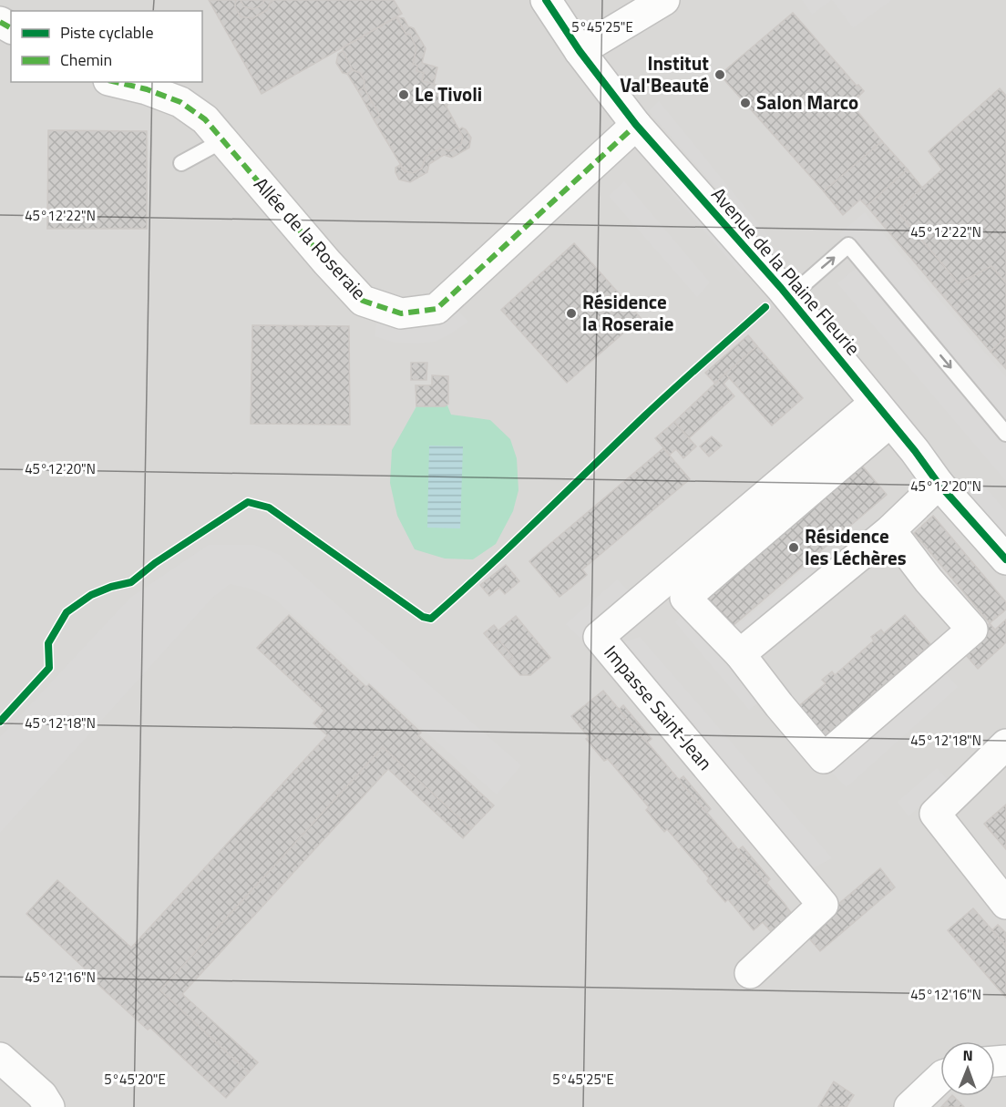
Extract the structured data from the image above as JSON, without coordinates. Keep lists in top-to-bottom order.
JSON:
{
  "streets": {
    "street": ["Allée de la Roseraie", "Avenue de la Plaine Fleurie", "Impasse Saint-Jean"]
  },
  "crossings": [
    ["Allée de la Roseraie", "Avenue de la Plaine Fleurie"],
    ["Avenue de la Plaine Fleurie", "Impasse Saint-Jean"]
  ],
  "places": [
    "Institut Val'Beauté",
    "Le Tivoli",
    "Salon Marco",
    "Résidence la Roseraie",
    "Résidence les Léchères"
  ],
  "legend": ["Piste cyclable", "Chemin"],
  "north": "top",
  "coordinates": [
    "5°45'25\"E",
    "45°12'22\"N",
    "45°12'20\"N",
    "45°12'18\"N",
    "45°12'16\"N",
    "5°45'20\"E"
  ]
}
